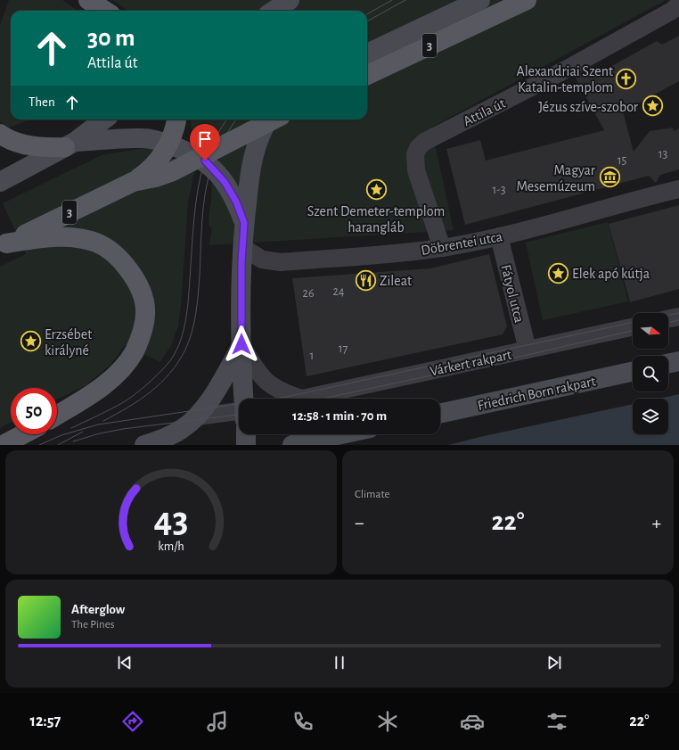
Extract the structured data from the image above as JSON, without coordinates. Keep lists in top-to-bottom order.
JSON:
{
  "streets": {
    "main road": ["3", "Friedrich Born rakpart"],
    "street": [
      "Attila út",
      "Döbrentei utca",
      "Fátyol utca",
      "Várkert rakpart"
    ]
  },
  "crossings": [
    ["Attila út", "Döbrentei utca"],
    ["Döbrentei utca", "Fátyol utca"],
    ["Fátyol utca", "Várkert rakpart"]
  ],
  "places": {
    "church": ["Alexandriai Szent Katalin-templom"],
    "place": [
      "Jézus szíve-szobor",
      "Szent Demeter-templom harangláb",
      "Elek apó kútja",
      "Erzsébet királyné"
    ],
    "museum": ["Magyar Mesemúzeum"],
    "restaurant": ["Zileat"]
  },
  "house_numbers": [
    "13",
    "15",
    "1-3",
    "24",
    "26",
    "17",
    "1"
  ],
  "north": "right",
  "page": {
    "turn": ["30 m", "Attila út"],
    "then": "Then",
    "limit": "50",
    "trip": "12:58 · 1 min · 70 m",
    "tile": "Climate",
    "heat": ["−", "22°", "+"],
    "song": ["Afterglow", "The Pines"],
    "tabs": ["12:57", "22°"],
    "gauge": ["43", "km/h"]
  }
}
